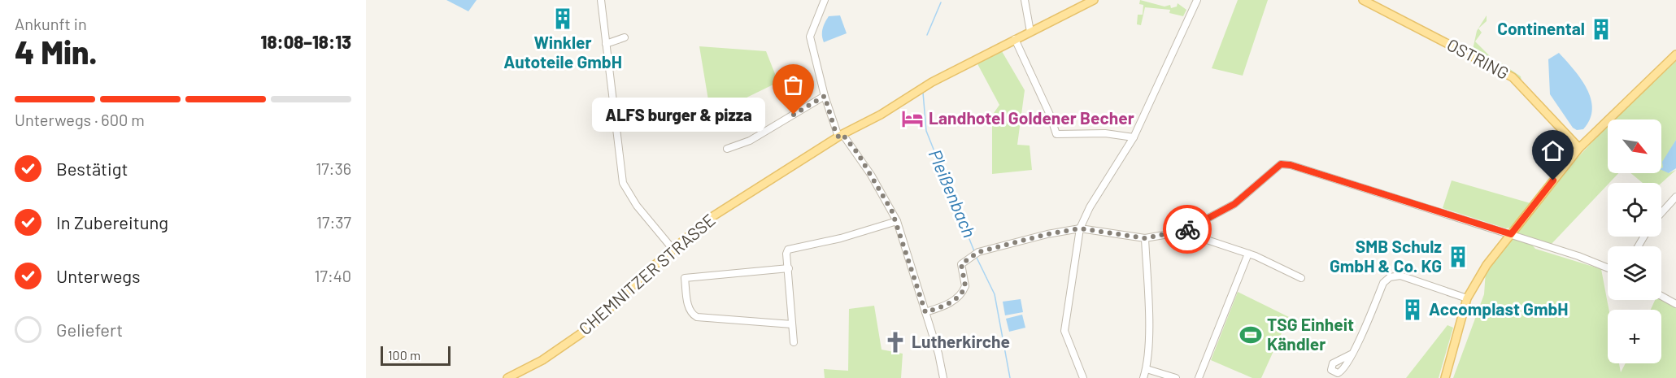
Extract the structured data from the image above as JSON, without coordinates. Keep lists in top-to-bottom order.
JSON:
{
  "streets": {
    "main road": ["OSTRING", "CHEMNITZER STRASSE"]
  },
  "water": ["Pleißenbach"],
  "places": {
    "building": [
      "Winkler Autoteile GmbH",
      "Continental",
      "SMB Schulz GmbH & Co. KG",
      "Accomplast GmbH"
    ],
    "other": ["ALFS burger & pizza"],
    "hotel": ["Landhotel Goldener Becher"],
    "sports": ["TSG Einheit Kändler"],
    "church": ["Lutherkirche"]
  },
  "scale_bar": "100 m",
  "north": "bottom right",
  "page": {
    "heading": ["4 Min.", "Ankunft in", "18:08–18:13"],
    "bar": "Unterwegs · 600 m",
    "bubble": "ALFS burger & pizza",
    "map_buttons": "+",
    "list": [
      ["Bestätigt", "17:36"],
      ["In Zubereitung", "17:37"],
      ["Unterwegs", "17:40"],
      "Geliefert"
    ],
    "scale": "100 m"
  }
}
